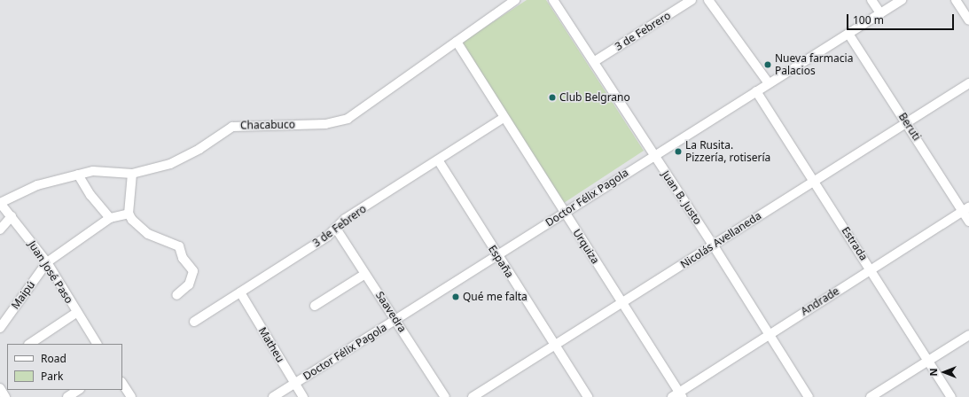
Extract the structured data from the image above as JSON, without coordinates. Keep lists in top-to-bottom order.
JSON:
{
  "streets": {
    "street": [
      "3 de Febrero",
      "Chacabuco",
      "Beruti",
      "Doctor Félix Pagola",
      "Juan B. Justo",
      "Nicolás Avellaneda",
      "Estrada",
      "Urquiza",
      "España",
      "Juan José Paso",
      "Maipú",
      "Andrade",
      "Saavedra",
      "Matheu"
    ]
  },
  "crossings": [
    ["3 de Febrero", "Juan B. Justo"],
    ["3 de Febrero", "Urquiza"],
    ["3 de Febrero", "España"],
    ["3 de Febrero", "Saavedra"],
    ["3 de Febrero", "Matheu"],
    ["Chacabuco", "Urquiza"],
    ["Chacabuco", "Juan José Paso"],
    ["Beruti", "Doctor Félix Pagola"],
    ["Beruti", "Nicolás Avellaneda"],
    ["Beruti", "Andrade"],
    ["Doctor Félix Pagola", "Juan B. Justo"],
    ["Doctor Félix Pagola", "Estrada"],
    ["Doctor Félix Pagola", "Urquiza"],
    ["Doctor Félix Pagola", "España"],
    ["Doctor Félix Pagola", "Saavedra"],
    ["Doctor Félix Pagola", "Matheu"],
    ["Juan B. Justo", "Nicolás Avellaneda"],
    ["Juan B. Justo", "Andrade"],
    ["Nicolás Avellaneda", "Estrada"],
    ["Nicolás Avellaneda", "Urquiza"],
    ["Nicolás Avellaneda", "España"],
    ["Estrada", "Andrade"],
    ["Urquiza", "Andrade"],
    ["Juan José Paso", "Maipú"]
  ],
  "places": [
    "Nueva farmacia Palacios",
    "Club Belgrano",
    "La Rusita. Pizzería, rotisería",
    "Qué me falta"
  ],
  "legend": ["Road", "Park"],
  "scale_bar": "100 m",
  "north": "left"
}
